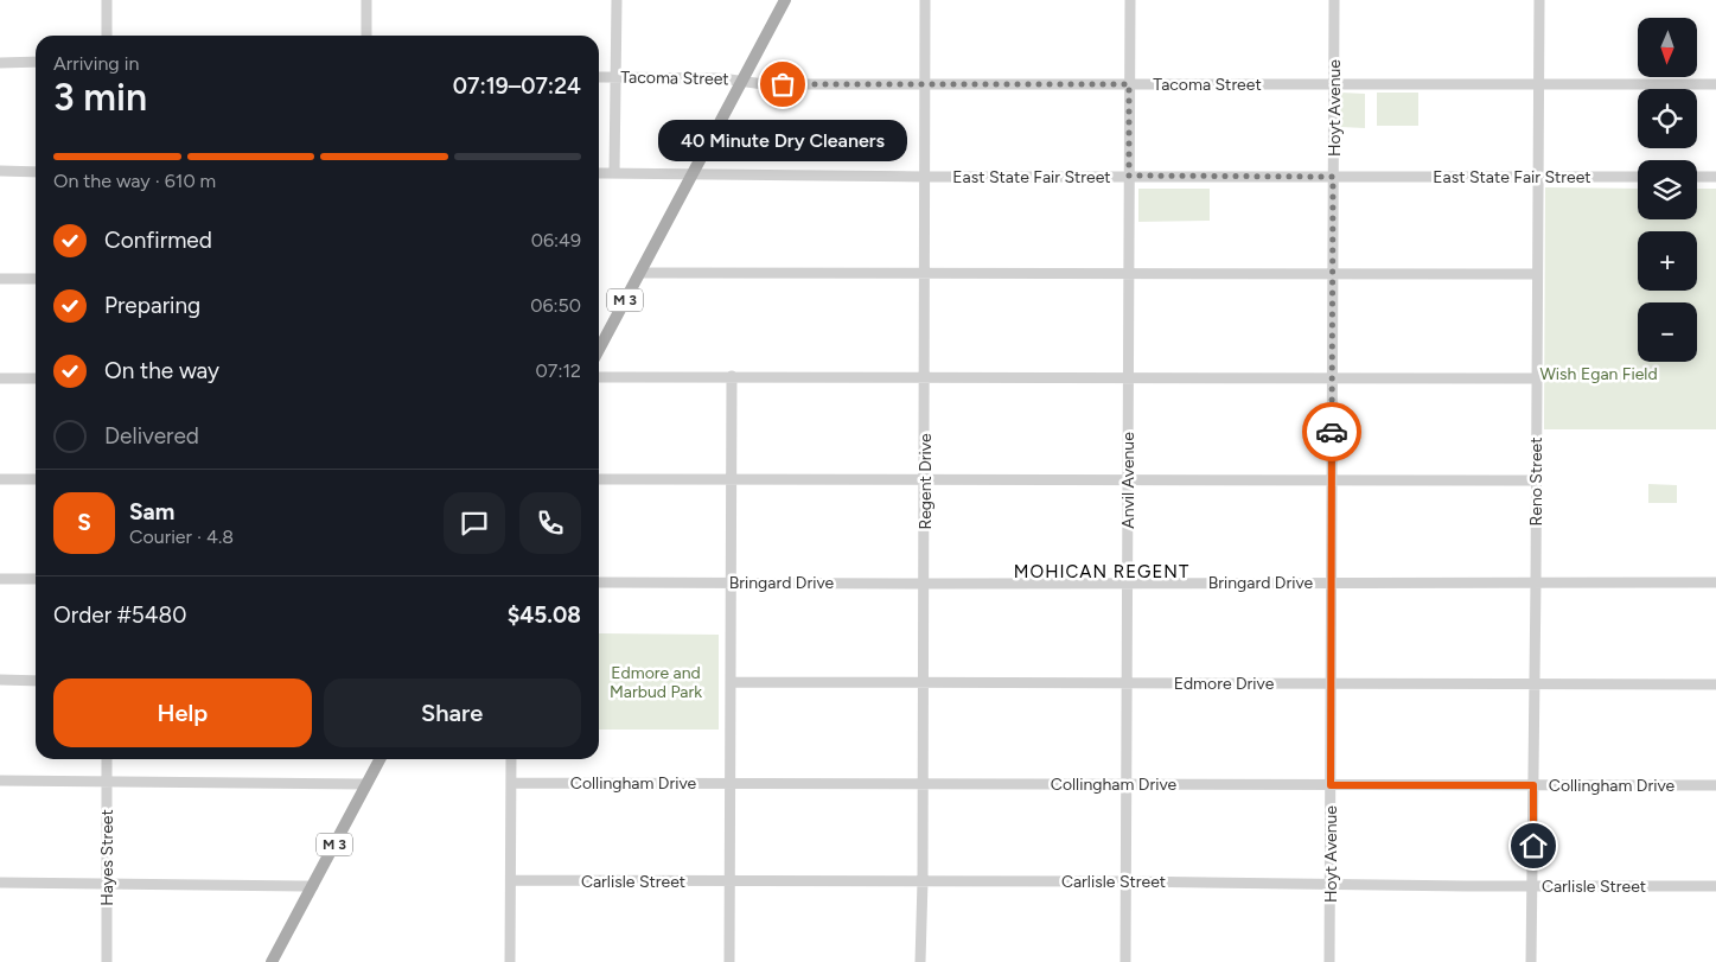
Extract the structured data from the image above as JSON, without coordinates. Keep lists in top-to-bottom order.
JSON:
{
  "streets": {
    "main road": ["M 3"],
    "street": [
      "Tacoma Street",
      "Hoyt Avenue",
      "East State Fair Street",
      "Anvil Avenue",
      "Regent Drive",
      "Reno Street",
      "Bringard Drive",
      "Edmore Drive",
      "Collingham Drive",
      "Hayes Street",
      "Carlisle Street"
    ]
  },
  "crossings": [
    ["Tacoma Street", "Hoyt Avenue"],
    ["Tacoma Street", "M 3"],
    ["Tacoma Street", "Anvil Avenue"],
    ["Tacoma Street", "Regent Drive"],
    ["Tacoma Street", "Reno Street"],
    ["Hoyt Avenue", "East State Fair Street"],
    ["Hoyt Avenue", "Bringard Drive"],
    ["Hoyt Avenue", "Edmore Drive"],
    ["Hoyt Avenue", "Collingham Drive"],
    ["Hoyt Avenue", "Carlisle Street"],
    ["East State Fair Street", "M 3"],
    ["East State Fair Street", "Anvil Avenue"],
    ["East State Fair Street", "Regent Drive"],
    ["East State Fair Street", "Reno Street"],
    ["Anvil Avenue", "Bringard Drive"],
    ["Anvil Avenue", "Edmore Drive"],
    ["Anvil Avenue", "Collingham Drive"],
    ["Anvil Avenue", "Carlisle Street"],
    ["Regent Drive", "Bringard Drive"],
    ["Regent Drive", "Edmore Drive"],
    ["Regent Drive", "Collingham Drive"],
    ["Regent Drive", "Carlisle Street"],
    ["Reno Street", "Bringard Drive"],
    ["Reno Street", "Edmore Drive"],
    ["Reno Street", "Collingham Drive"],
    ["Reno Street", "Carlisle Street"]
  ],
  "districts": ["MOHICAN REGENT"],
  "parks": ["Wish Egan Field", "Edmore and Marbud Park"],
  "places": ["40 Minute Dry Cleaners"],
  "north": "bottom",
  "page": {
    "map_buttons": ["+", "−"],
    "heading": ["3 min", "Arriving in", "07:19–07:24"],
    "panel": [
      "Sam",
      "Courier · 4.8",
      "Order #5480",
      "$45.08"
    ],
    "bubble": "40 Minute Dry Cleaners",
    "bar": "On the way · 610 m",
    "list": [
      ["Confirmed", "06:49"],
      ["Preparing", "06:50"],
      ["On the way", "07:12"],
      "Delivered"
    ],
    "round": "S",
    "buttons": ["Help", "Share"]
  }
}
